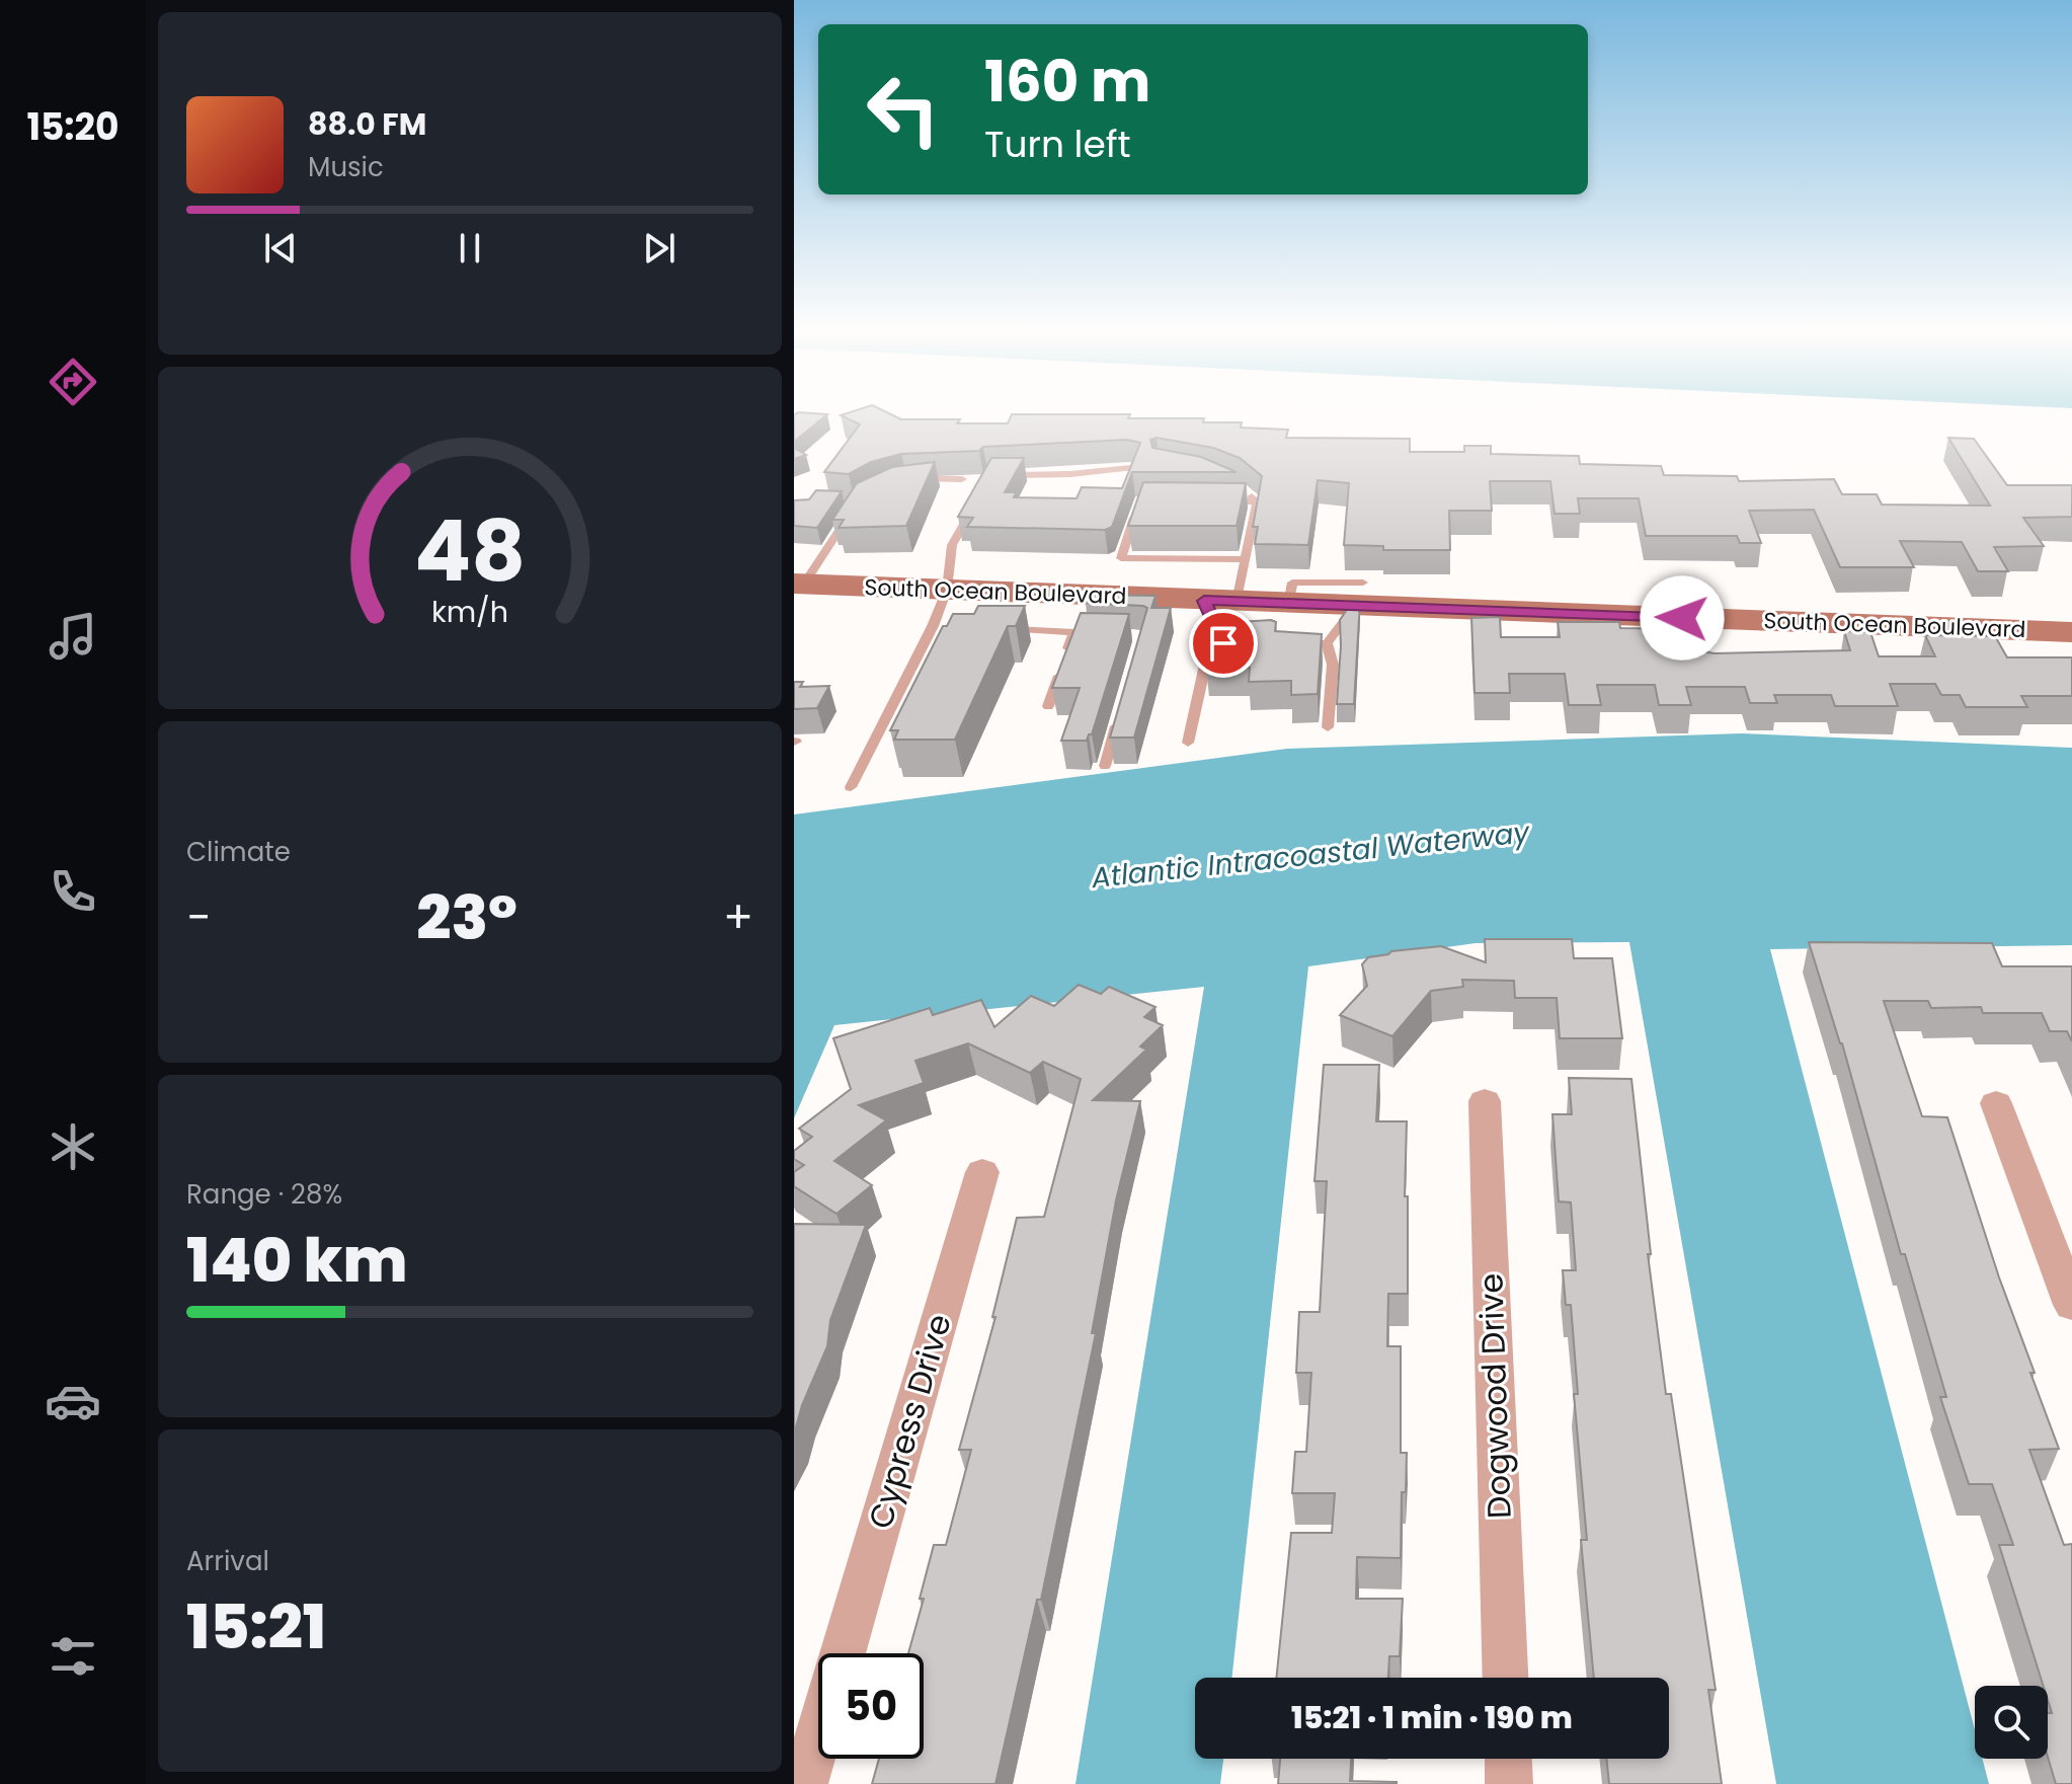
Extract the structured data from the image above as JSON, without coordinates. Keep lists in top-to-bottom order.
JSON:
{
  "streets": {
    "main road": ["South Ocean Boulevard"],
    "street": ["Dogwood Drive", "Cypress Drive"]
  },
  "water": ["Atlantic Intracoastal Waterway"],
  "page": {
    "tabs": "15:20",
    "turn": ["160 m", "Turn left"],
    "song": ["88.0 FM", "Music"],
    "tile": [
      "Climate",
      ["Range · 28%", "140 km"],
      ["Arrival", "15:21"]
    ],
    "heat": ["−", "23°", "+"],
    "limit": "50",
    "trip": "15:21 · 1 min · 190 m",
    "gauge": ["48", "km/h"]
  }
}
